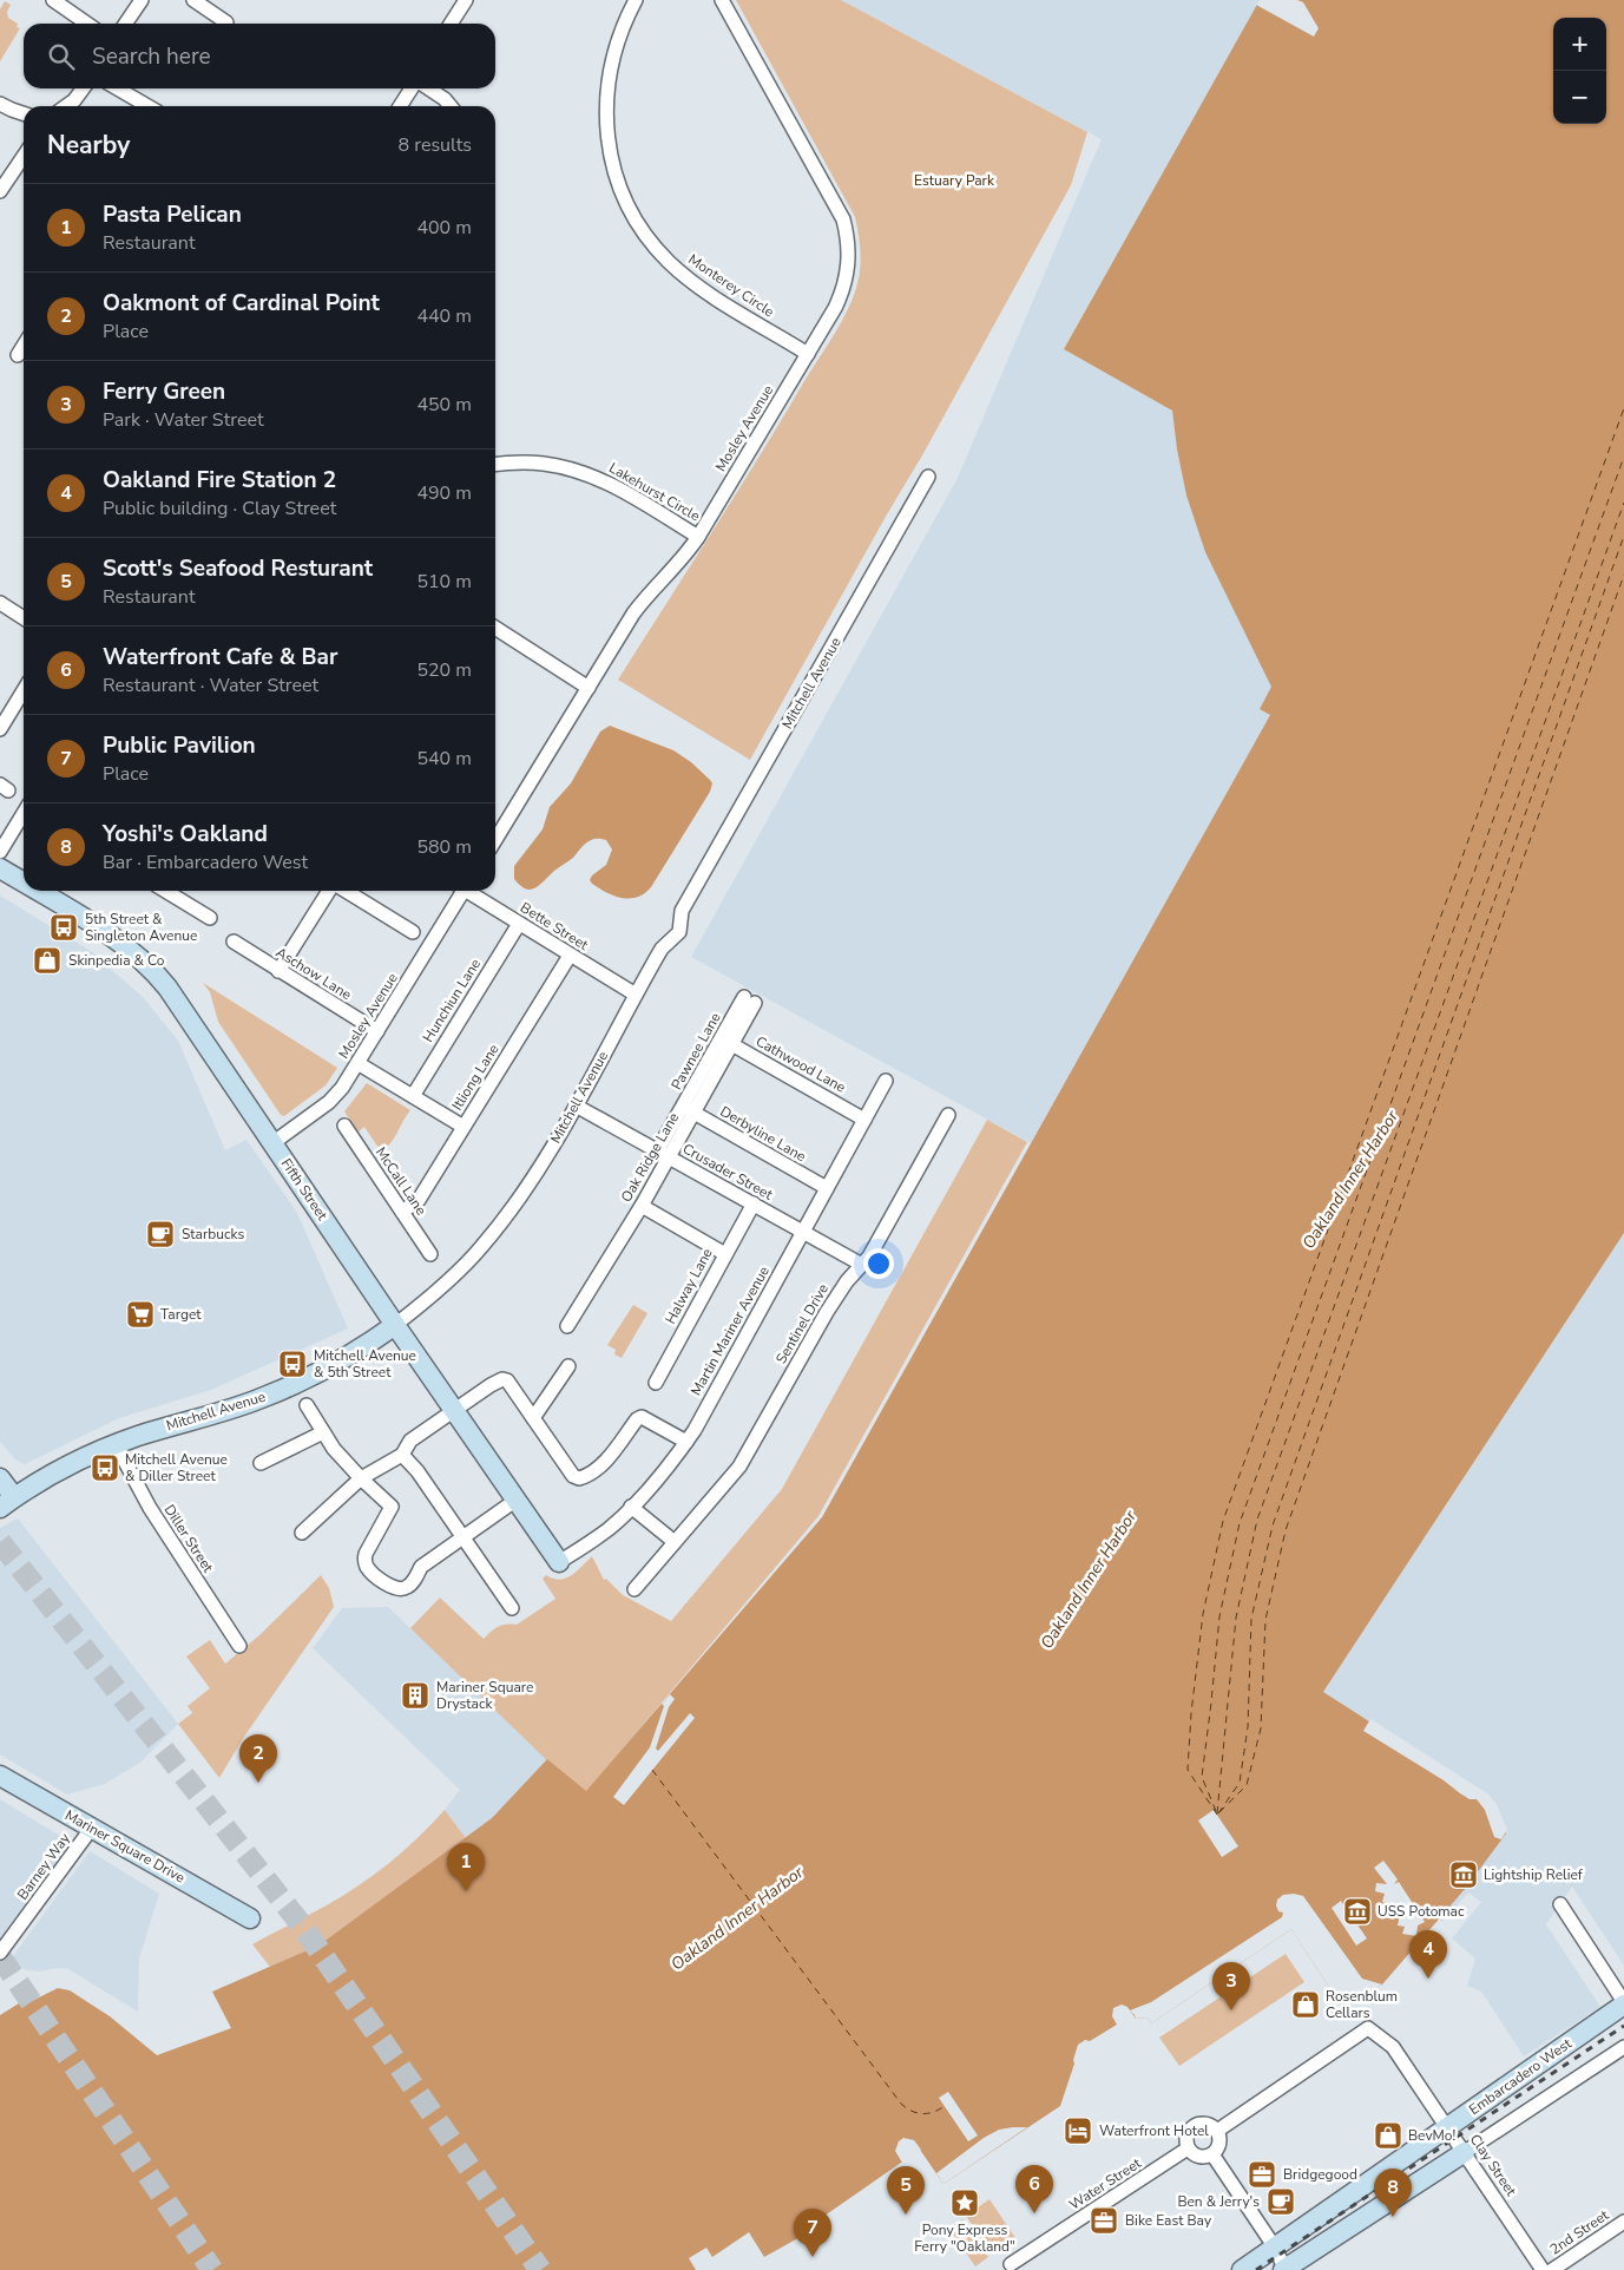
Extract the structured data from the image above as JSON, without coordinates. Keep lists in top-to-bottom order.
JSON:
{
  "streets": {
    "street": [
      "Monterey Circle",
      "Mosley Avenue",
      "Lakehurst Circle",
      "Mitchell Avenue",
      "Bette Street",
      "Aschow Lane",
      "Hunchiun Lane",
      "Pawnee Lane",
      "Cathwood Lane",
      "Itliong Lane",
      "Derbyline Lane",
      "Oak Ridge Lane",
      "Crusader Street",
      "McCall Lane",
      "Fifth Street",
      "Halway Lane",
      "Sentinel Drive",
      "Martin Mariner Avenue",
      "Diller Street",
      "Mariner Square Drive",
      "Barney Way",
      "Embarcadero West",
      "Clay Street",
      "Water Street",
      "2nd Street"
    ]
  },
  "crossings": [
    ["Monterey Circle", "Mosley Avenue"],
    ["Mosley Avenue", "Lakehurst Circle"],
    ["Mosley Avenue", "Aschow Lane"],
    ["Mosley Avenue", "Fifth Street"],
    ["Mitchell Avenue", "Bette Street"],
    ["Mitchell Avenue", "Crusader Street"],
    ["Mitchell Avenue", "Fifth Street"],
    ["Mitchell Avenue", "Diller Street"],
    ["Bette Street", "Hunchiun Lane"],
    ["Bette Street", "Itliong Lane"],
    ["Pawnee Lane", "Derbyline Lane"],
    ["Pawnee Lane", "Oak Ridge Lane"],
    ["Pawnee Lane", "Crusader Street"],
    ["Cathwood Lane", "Oak Ridge Lane"],
    ["Cathwood Lane", "Martin Mariner Avenue"],
    ["Itliong Lane", "McCall Lane"],
    ["Derbyline Lane", "Oak Ridge Lane"],
    ["Derbyline Lane", "Martin Mariner Avenue"],
    ["Oak Ridge Lane", "Crusader Street"],
    ["Crusader Street", "Halway Lane"],
    ["Crusader Street", "Sentinel Drive"],
    ["Crusader Street", "Martin Mariner Avenue"],
    ["Fifth Street", "Martin Mariner Avenue"],
    ["Mariner Square Drive", "Barney Way"],
    ["Embarcadero West", "Clay Street"],
    ["Clay Street", "Water Street"]
  ],
  "water": ["Oakland Inner Harbor"],
  "parks": ["Estuary Park"],
  "places": {
    "bus stop": ["5th Street & Singleton Avenue", "Mitchell Avenue & 5th Street", "Mitchell Avenue & Diller Street"],
    "shop": ["Skinpedia & Co", "Rosenblum Cellars", "BevMo!"],
    "cafe": ["Starbucks", "Ben & Jerry's"],
    "supermarket": ["Target"],
    "building": ["Mariner Square Drystack"],
    "museum": ["Lightship Relief", "USS Potomac"],
    "hotel": ["Waterfront Hotel"],
    "office": ["Bridgegood", "Bike East Bay"],
    "place": ["Pony Express Ferry \"Oakland\""]
  },
  "page": {
    "map_buttons": ["+", "−"],
    "search": "Search here",
    "heading": ["Nearby", "8 results"],
    "list": [
      {
        "mark": "1",
        "name": "Pasta Pelican",
        "note": "Restaurant",
        "value": "400 m"
      },
      {
        "mark": "2",
        "name": "Oakmont of Cardinal Point",
        "note": "Place",
        "value": "440 m"
      },
      {
        "mark": "3",
        "name": "Ferry Green",
        "note": "Park · Water Street",
        "value": "450 m"
      },
      {
        "mark": "4",
        "name": "Oakland Fire Station 2",
        "note": "Public building · Clay Street",
        "value": "490 m"
      },
      {
        "mark": "5",
        "name": "Scott's Seafood Resturant",
        "note": "Restaurant",
        "value": "510 m"
      },
      {
        "mark": "6",
        "name": "Waterfront Cafe & Bar",
        "note": "Restaurant · Water Street",
        "value": "520 m"
      },
      {
        "mark": "7",
        "name": "Public Pavilion",
        "note": "Place",
        "value": "540 m"
      },
      {
        "mark": "8",
        "name": "Yoshi's Oakland",
        "note": "Bar · Embarcadero West",
        "value": "580 m"
      }
    ],
    "pins": [
      "2",
      "1",
      "4",
      "3",
      "6",
      "5",
      "8",
      "7"
    ]
  }
}
